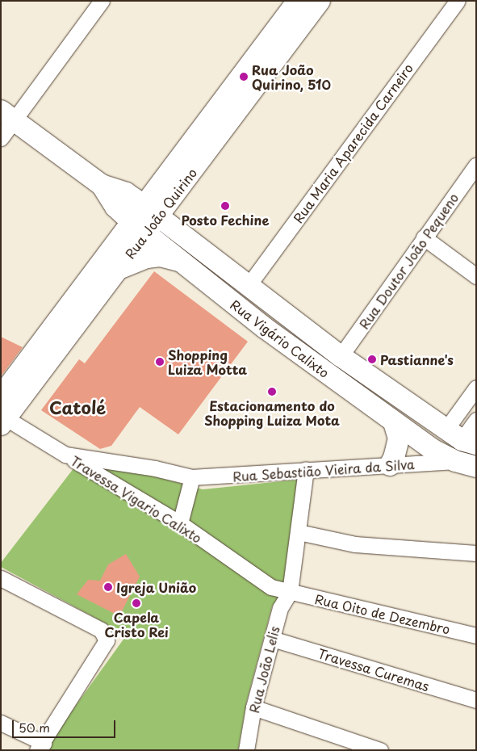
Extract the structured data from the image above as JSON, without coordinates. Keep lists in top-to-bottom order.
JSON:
{
  "streets": {
    "main road": ["Rua João Quirino", "Rua Vigário Calixto"],
    "street": [
      "Rua Maria Aparecida Carneiro",
      "Rua Doutor João Pequeno",
      "Rua Sebastião Vieira da Silva",
      "Travessa Vigario Calixto",
      "Rua Oito de Dezembro",
      "Rua João Lelis",
      "Travessa Curemas"
    ]
  },
  "crossings": [
    ["Rua Maria Aparecida Carneiro", "Rua Vigário Calixto"],
    ["Rua João Quirino", "Rua Vigário Calixto"],
    ["Rua João Quirino", "Rua Sebastião Vieira da Silva"],
    ["Rua Doutor João Pequeno", "Rua Vigário Calixto"],
    ["Rua Vigário Calixto", "Rua Sebastião Vieira da Silva"],
    ["Rua Sebastião Vieira da Silva", "Travessa Vigario Calixto"],
    ["Travessa Vigario Calixto", "Rua Oito de Dezembro"],
    ["Travessa Vigario Calixto", "Rua João Lelis"],
    ["Rua Oito de Dezembro", "Rua João Lelis"],
    ["Rua João Lelis", "Travessa Curemas"]
  ],
  "districts": ["Catolé"],
  "places": [
    "Rua João Quirino, 510",
    "Posto Fechine",
    "Pastianne's",
    "Shopping Luiza Motta",
    "Estacionamento do Shopping Luiza Mota",
    "Igreja União",
    "Capela Cristo Rei"
  ],
  "scale_bar": "50 m"
}
